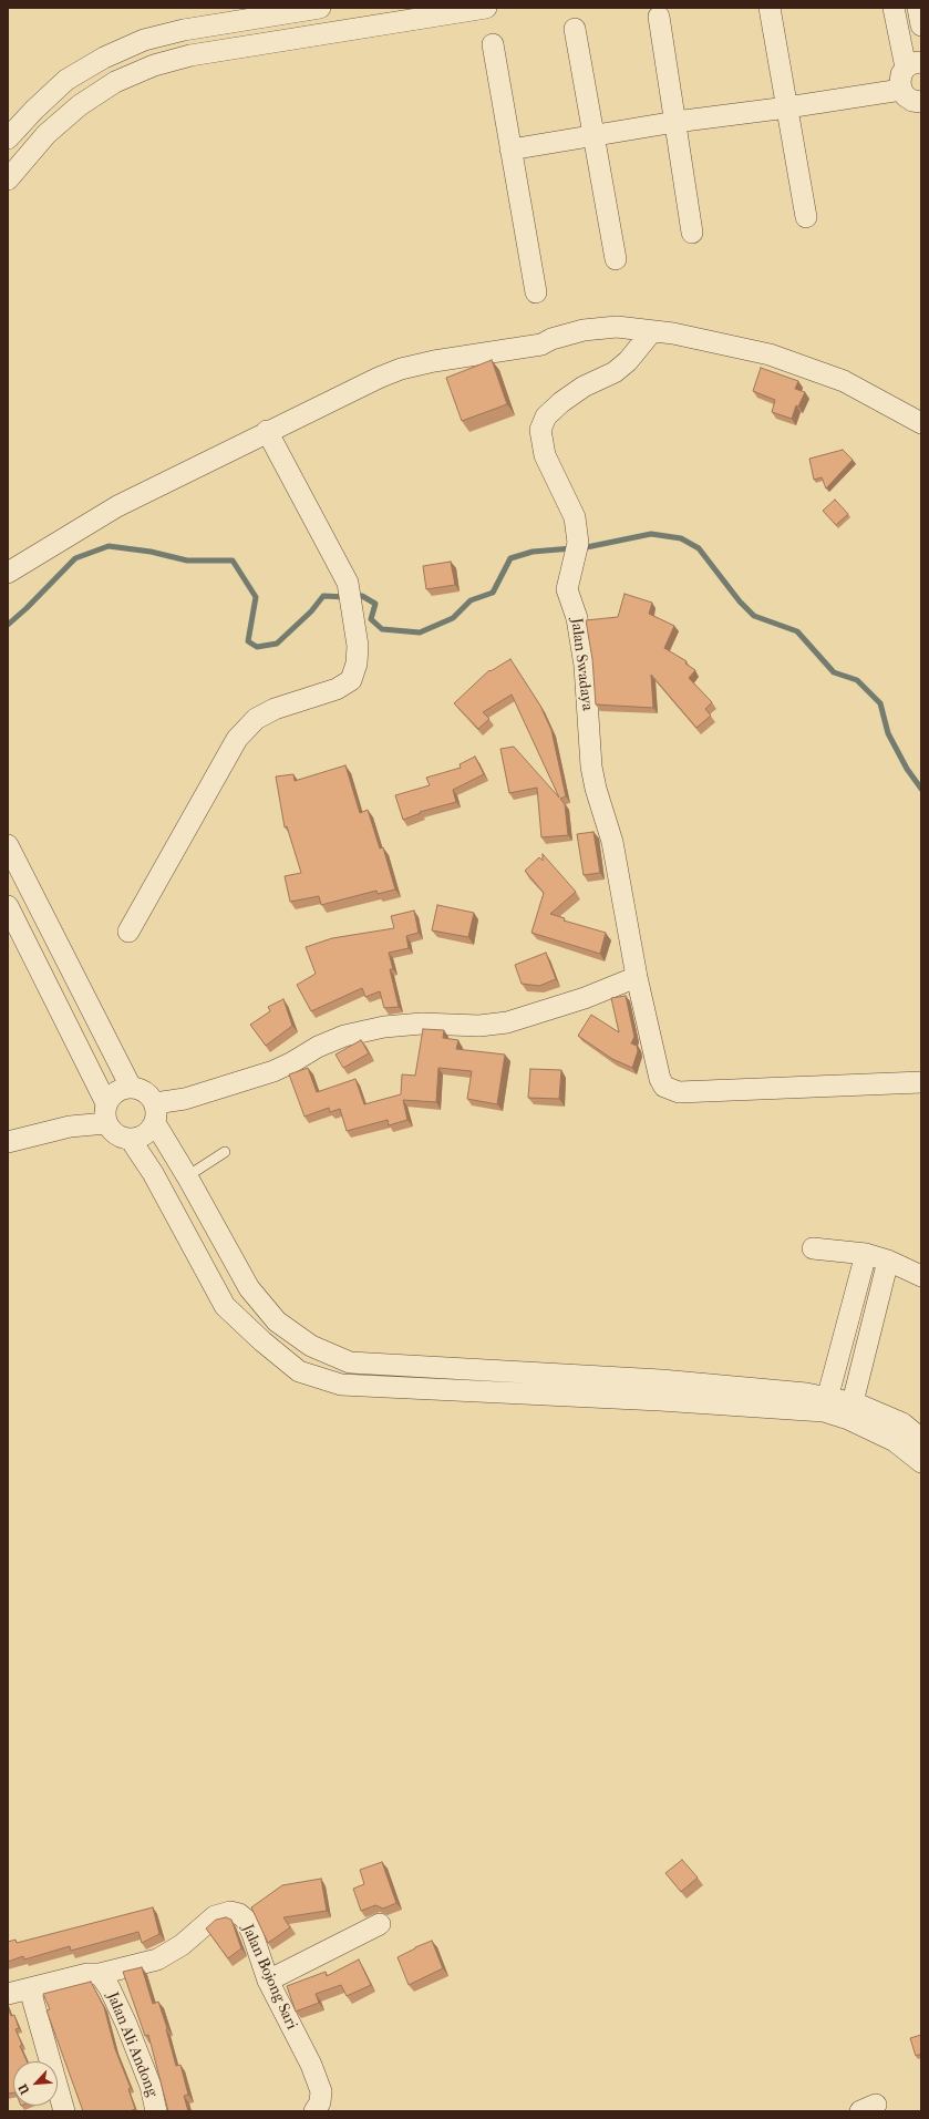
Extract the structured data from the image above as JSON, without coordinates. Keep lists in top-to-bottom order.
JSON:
{
  "streets": {
    "street": ["Jalan Swadaya", "Jalan Bojong Sari", "Jalan Ali Andong"]
  },
  "crossings": [
    ["Jalan Bojong Sari", "Jalan Ali Andong"]
  ],
  "north": "bottom left"
}
